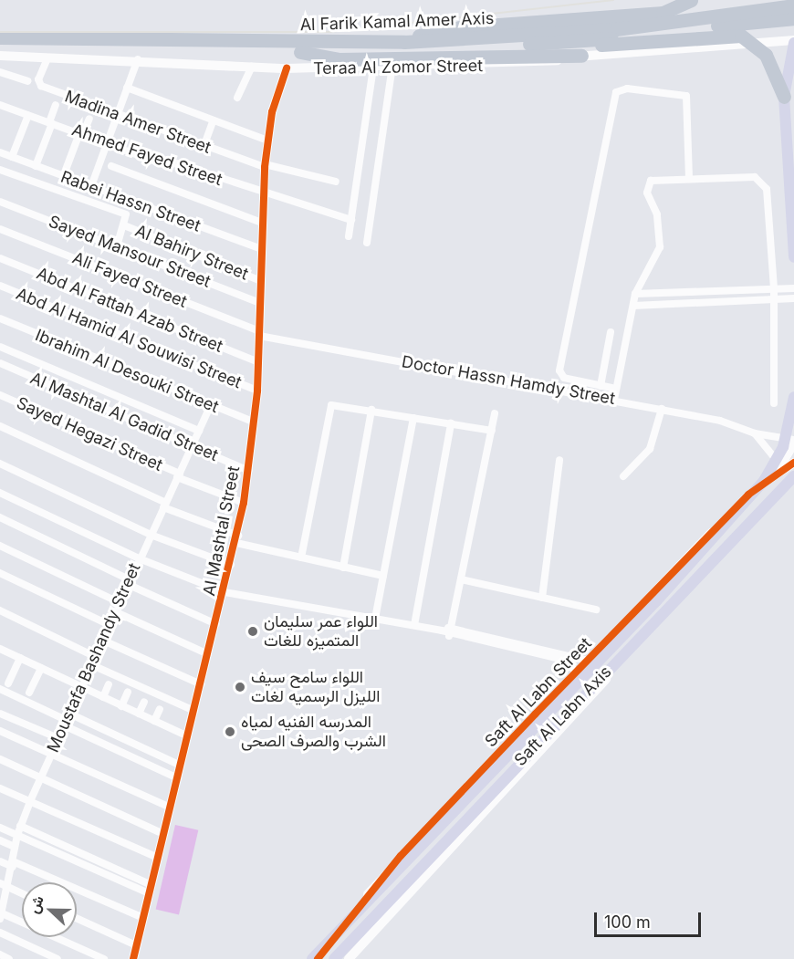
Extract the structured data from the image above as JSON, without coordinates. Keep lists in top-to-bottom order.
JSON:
{
  "streets": {
    "highway": ["Al Farik Kamal Amer Axis"],
    "main road": ["Saft Al Labn Axis"],
    "street": [
      "Teraa Al Zomor Street",
      "Madina Amer Street",
      "Ahmed Fayed Street",
      "Rabei Hassn Street",
      "Sayed Mansour Street",
      "Al Bahiry Street",
      "Ali Fayed Street",
      "Abd Al Fattah Azab Street",
      "Abd Al Hamid Al Souwisi Street",
      "Ibrahim Al Desouki Street",
      "Doctor Hassn Hamdy Street",
      "Al Mashtal Al Gadid Street",
      "Sayed Hegazi Street",
      "Al Mashtal Street",
      "Moustafa Bashandy Street",
      "Saft Al Labn Street"
    ]
  },
  "crossings": [
    ["Teraa Al Zomor Street", "Madina Amer Street"],
    ["Teraa Al Zomor Street", "Al Mashtal Street"],
    ["Madina Amer Street", "Al Mashtal Street"],
    ["Ahmed Fayed Street", "Al Mashtal Street"],
    ["Rabei Hassn Street", "Al Mashtal Street"],
    ["Sayed Mansour Street", "Al Mashtal Street"],
    ["Al Bahiry Street", "Al Mashtal Street"],
    ["Ali Fayed Street", "Doctor Hassn Hamdy Street"],
    ["Ali Fayed Street", "Al Mashtal Street"],
    ["Abd Al Fattah Azab Street", "Al Mashtal Street"],
    ["Abd Al Hamid Al Souwisi Street", "Al Mashtal Street"],
    ["Ibrahim Al Desouki Street", "Al Mashtal Street"],
    ["Ibrahim Al Desouki Street", "Moustafa Bashandy Street"],
    ["Doctor Hassn Hamdy Street", "Al Mashtal Street"],
    ["Doctor Hassn Hamdy Street", "Saft Al Labn Street"],
    ["Al Mashtal Al Gadid Street", "Al Mashtal Street"],
    ["Al Mashtal Al Gadid Street", "Moustafa Bashandy Street"],
    ["Sayed Hegazi Street", "Al Mashtal Street"],
    ["Sayed Hegazi Street", "Moustafa Bashandy Street"]
  ],
  "places": ["اللواء عمر سليمان المتميزه للغات", "اللواء سامح سيف الليزل الرسميه لغات", "المدرسه الفنيه لمياه الشرب والصرف الصحى"],
  "scale_bar": "100 m",
  "north": "left"
}
